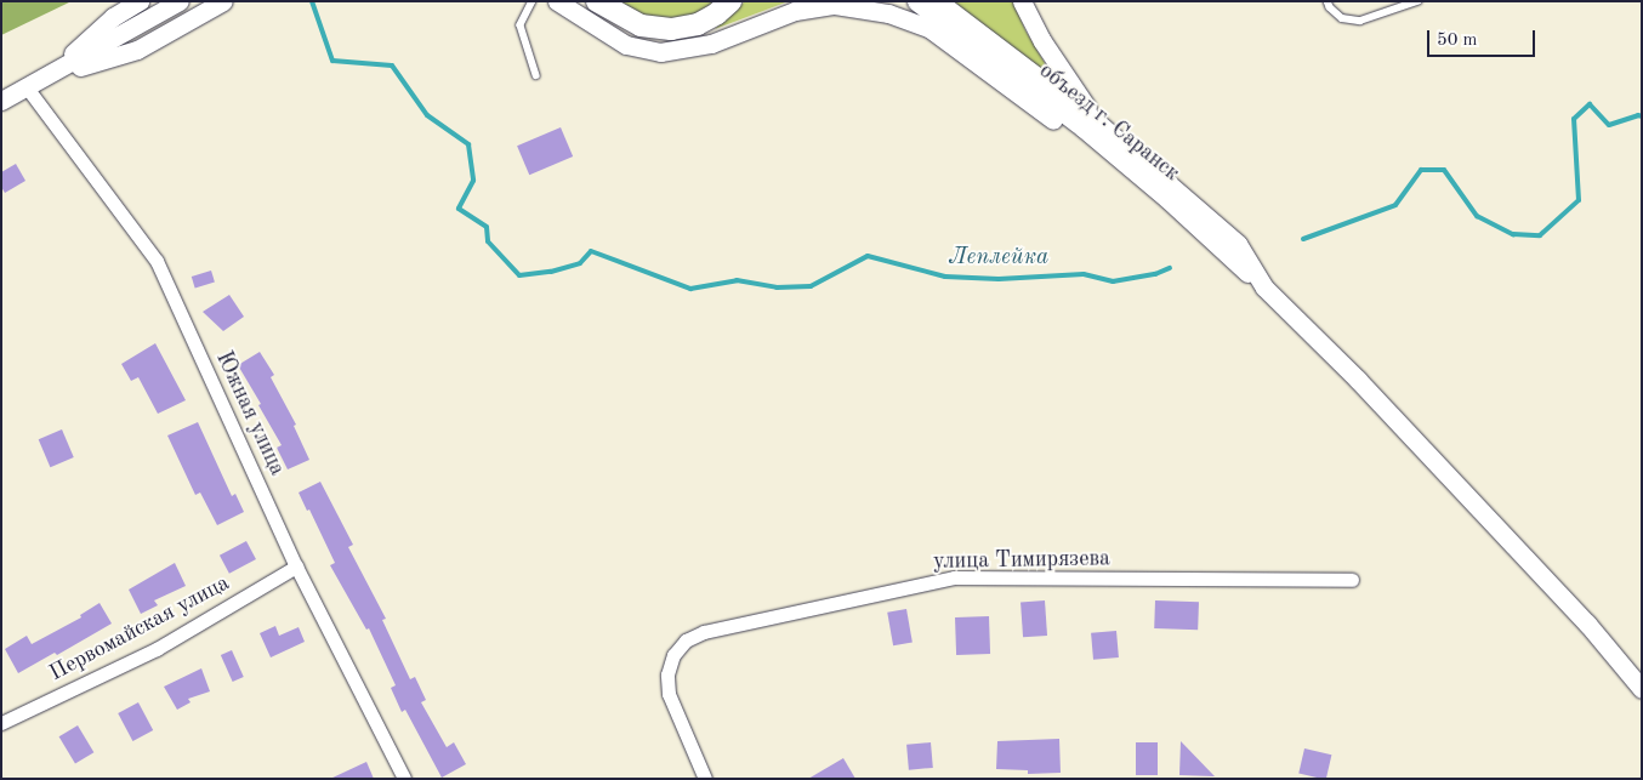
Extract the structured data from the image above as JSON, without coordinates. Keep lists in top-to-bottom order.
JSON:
{
  "streets": {
    "street": [
      "объезд г. Саранск",
      "Южная улица",
      "улица Тимирязева",
      "Первомайская улица"
    ]
  },
  "crossings": [
    ["Южная улица", "Первомайская улица"]
  ],
  "water": ["Леплейка"],
  "scale_bar": "50 m"
}
